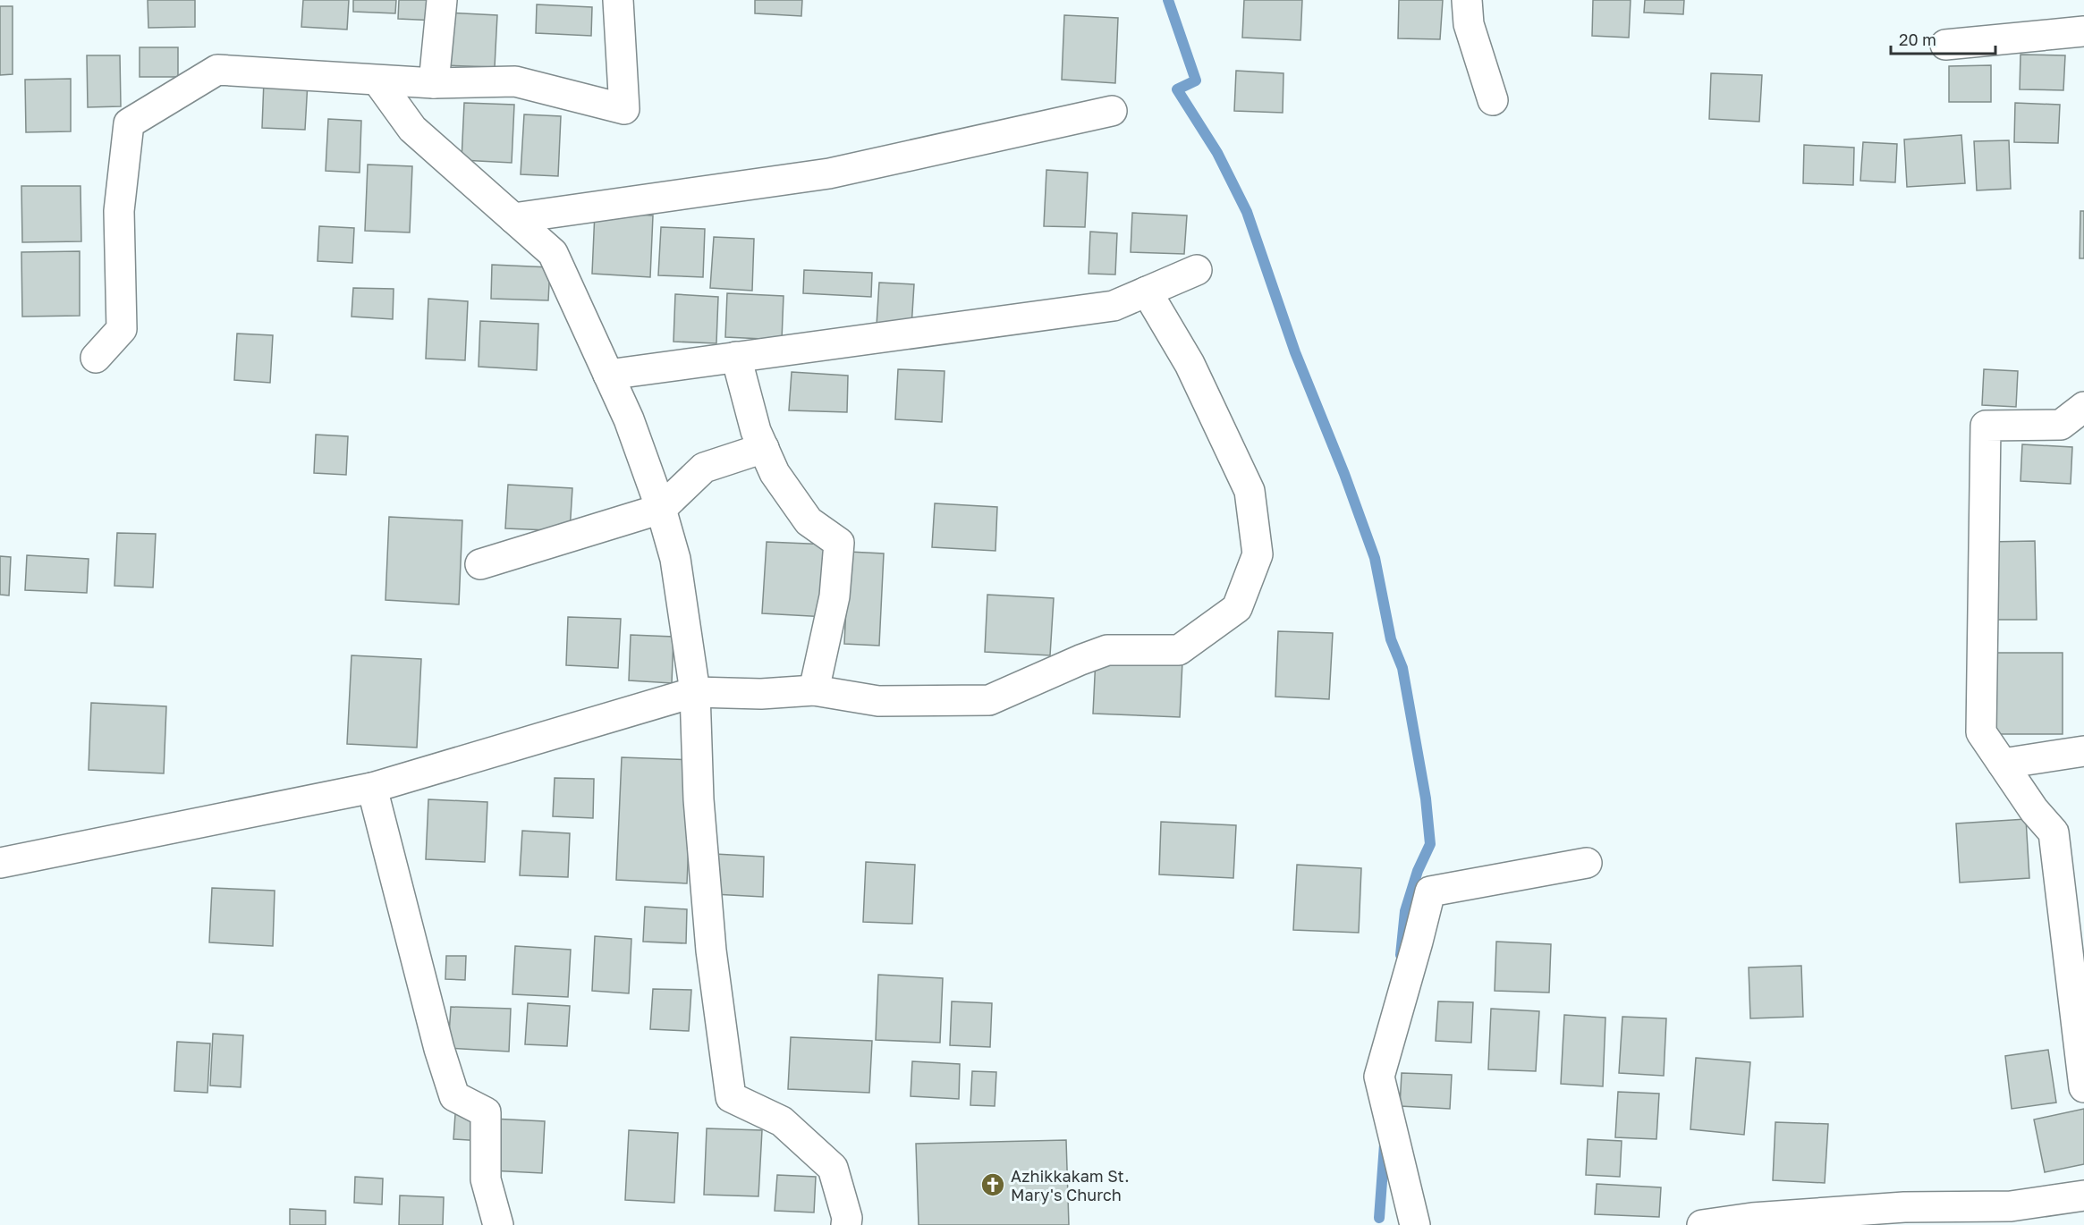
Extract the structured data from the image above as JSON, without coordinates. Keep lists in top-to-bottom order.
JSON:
{
  "places": {
    "church": ["Azhikkakam St. Mary's Church"]
  },
  "scale_bar": "20 m"
}
